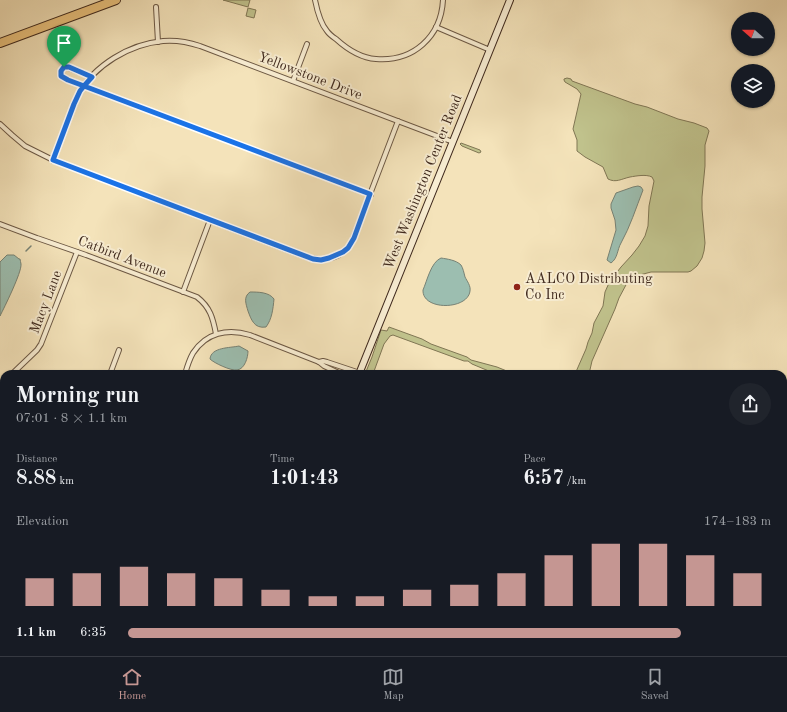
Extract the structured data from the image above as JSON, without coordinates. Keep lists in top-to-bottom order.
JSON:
{
  "streets": {
    "main road": ["West Washington Center Road"],
    "street": ["Yellowstone Drive", "Catbird Avenue", "Macy Lane"]
  },
  "crossings": [
    ["Yellowstone Drive", "West Washington Center Road"],
    ["Catbird Avenue", "Macy Lane"]
  ],
  "places": ["AALCO Distributing Co Inc"],
  "north": "left",
  "page": {
    "heading": ["Morning run", "07:01 · 8 × 1.1 km"],
    "stats": [
      ["Distance", "8.88 km"],
      ["Time", "1:01:43"],
      ["Pace", "6:57 /km"]
    ],
    "chart": ["Elevation", "174–183 m"],
    "list": [
      {
        "name": "1.1 km",
        "note": "6:35"
      }
    ],
    "tabs": ["Home", "Map", "Saved"]
  }
}
